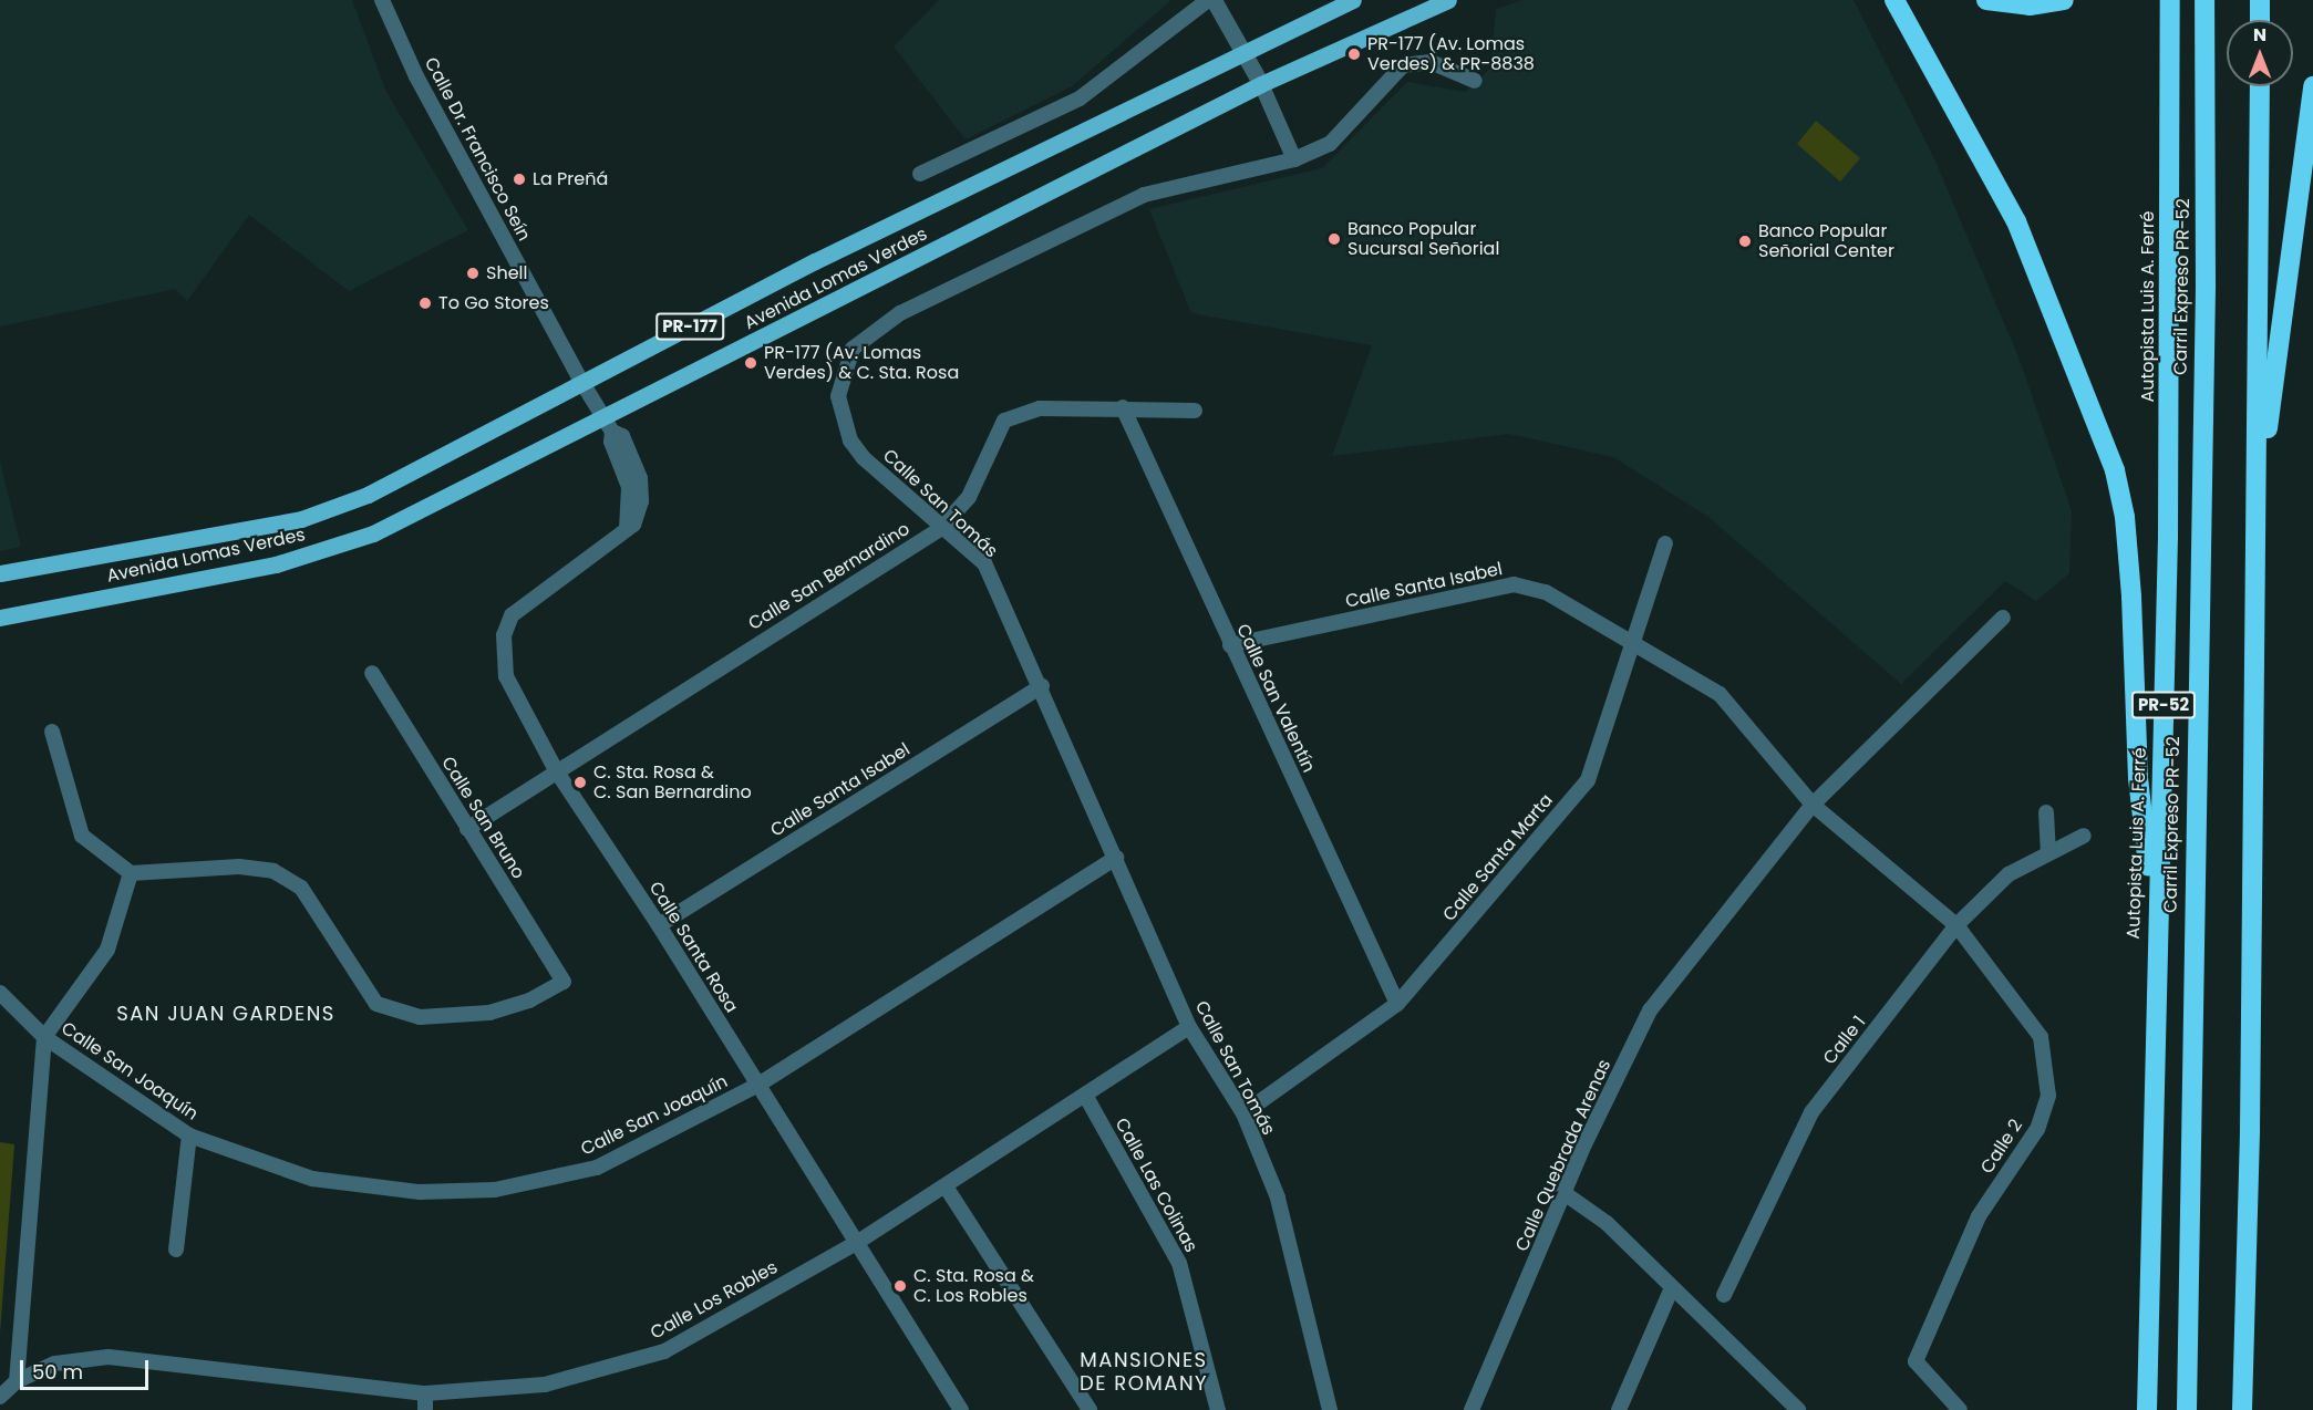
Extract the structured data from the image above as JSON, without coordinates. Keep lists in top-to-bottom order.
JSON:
{
  "streets": {
    "highway": ["Carril Expreso PR-52", "Autopista Luis A. Ferré", "PR-52"],
    "main road": ["Avenida Lomas Verdes", "PR-177"],
    "street": [
      "Calle Dr. Francisco Seín",
      "Calle San Tomás",
      "Calle San Bernardino",
      "Calle Santa Isabel",
      "Calle San Valentín",
      "Calle San Bruno",
      "Calle Santa Marta",
      "Calle Santa Rosa",
      "Calle 1",
      "Calle San Joaquín",
      "Calle 2",
      "Calle Quebrada Arenas",
      "Calle Las Colinas",
      "Calle Los Robles"
    ]
  },
  "crossings": [
    ["Calle Dr. Francisco Seín", "Avenida Lomas Verdes"],
    ["Calle Dr. Francisco Seín", "Calle Santa Rosa"],
    ["Avenida Lomas Verdes", "Calle Santa Rosa"],
    ["Calle San Tomás", "Calle San Bernardino"],
    ["Calle San Tomás", "Calle Santa Isabel"],
    ["Calle San Tomás", "Calle Santa Marta"],
    ["Calle San Tomás", "Calle San Joaquín"],
    ["Calle San Tomás", "Calle Los Robles"],
    ["Calle San Bernardino", "Calle San Valentín"],
    ["Calle San Bernardino", "Calle San Bruno"],
    ["Calle San Bernardino", "Calle Santa Rosa"],
    ["Calle Santa Isabel", "Calle San Valentín"],
    ["Calle Santa Isabel", "Calle Santa Marta"],
    ["Calle Santa Isabel", "Calle Santa Rosa"],
    ["Calle Santa Isabel", "Calle 2"],
    ["Calle Santa Isabel", "Calle Quebrada Arenas"],
    ["Calle San Valentín", "Calle Santa Marta"],
    ["Calle Santa Rosa", "Calle San Joaquín"],
    ["Calle Santa Rosa", "Calle Los Robles"],
    ["Calle 1", "Calle 2"],
    ["Calle 2", "Calle Quebrada Arenas"],
    ["Calle Las Colinas", "Calle Los Robles"]
  ],
  "districts": ["SAN JUAN GARDENS", "MANSIONES DE ROMANY"],
  "places": [
    "PR-177 (Av. Lomas Verdes) & PR-8838",
    "La Preñá",
    "Banco Popular Sucursal Señorial",
    "Banco Popular Señorial Center",
    "Shell",
    "To Go Stores",
    "PR-177 (Av. Lomas Verdes) & C. Sta. Rosa",
    "C. Sta. Rosa & C. San Bernardino",
    "C. Sta. Rosa & C. Los Robles"
  ],
  "scale_bar": "50 m",
  "north": "top"
}
